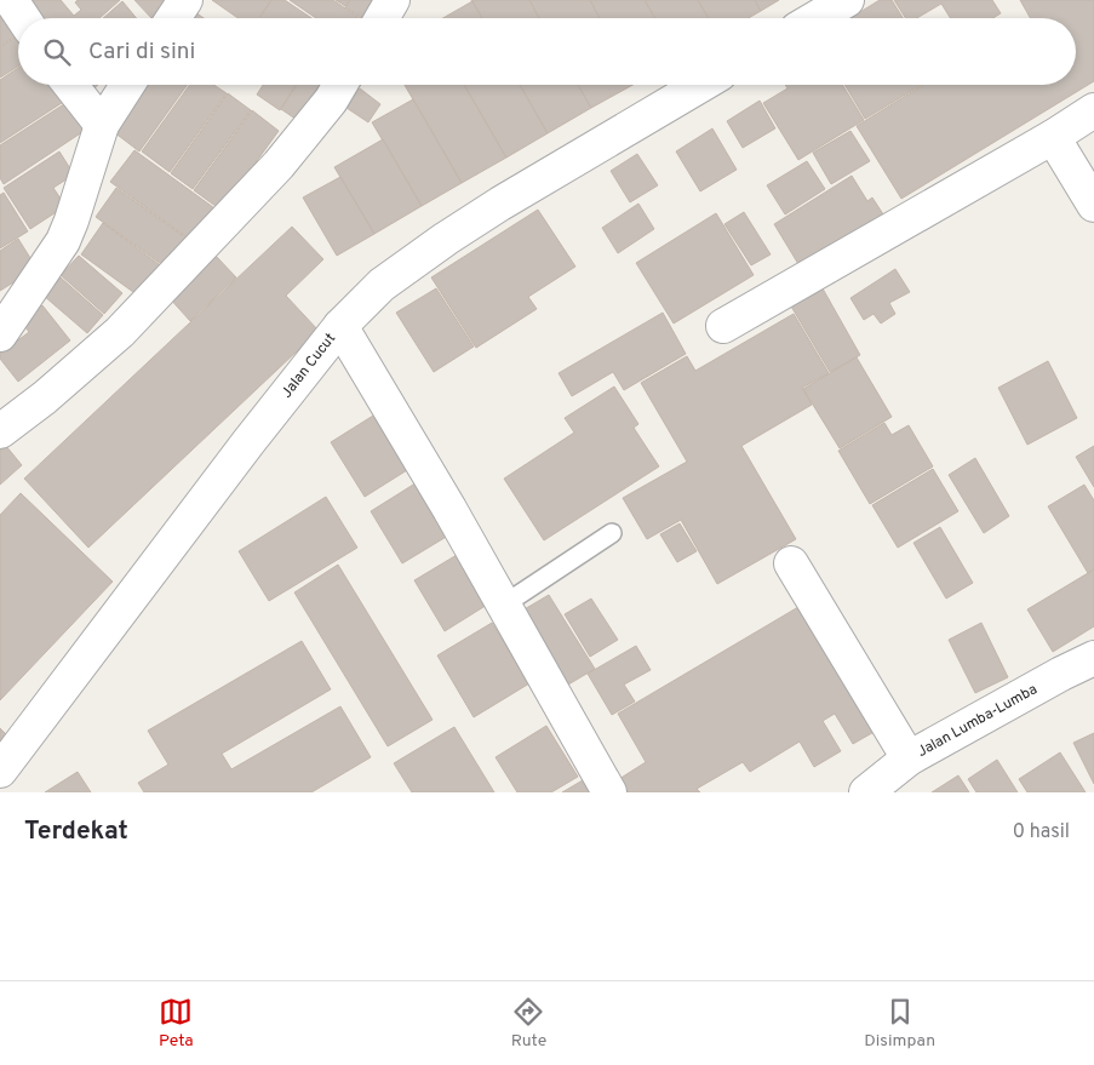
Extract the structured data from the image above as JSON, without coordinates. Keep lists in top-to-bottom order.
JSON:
{
  "streets": {
    "street": ["Jalan Cucut", "Jalan Lumba-Lumba"]
  },
  "page": {
    "search": "Cari di sini",
    "heading": ["Terdekat", "0 hasil"],
    "nav": ["Peta", "Rute", "Disimpan"]
  }
}
